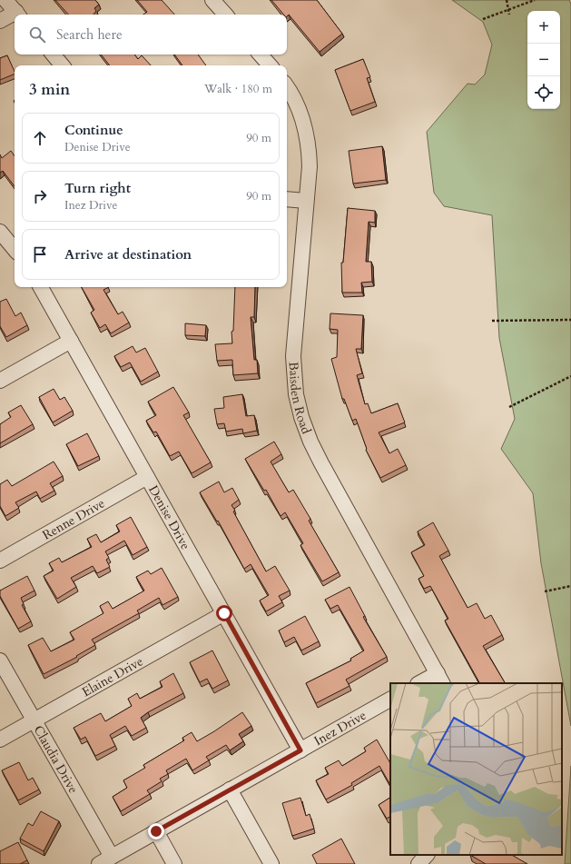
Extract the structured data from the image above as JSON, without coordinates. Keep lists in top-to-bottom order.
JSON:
{
  "streets": {
    "street": [
      "Baisden Road",
      "Denise Drive",
      "Renne Drive",
      "Elaine Drive",
      "Inez Drive",
      "Claudia Drive"
    ]
  },
  "crossings": [
    ["Denise Drive", "Renne Drive"],
    ["Denise Drive", "Elaine Drive"],
    ["Denise Drive", "Inez Drive"],
    ["Elaine Drive", "Claudia Drive"],
    ["Inez Drive", "Claudia Drive"]
  ],
  "page": {
    "map_buttons": ["+", "−"],
    "search": "Search here",
    "heading": ["3 min", "Walk · 180 m"],
    "list": [
      ["Continue", "Denise Drive", "90 m"],
      ["Turn right", "Inez Drive", "90 m"],
      "Arrive at destination"
    ]
  }
}
